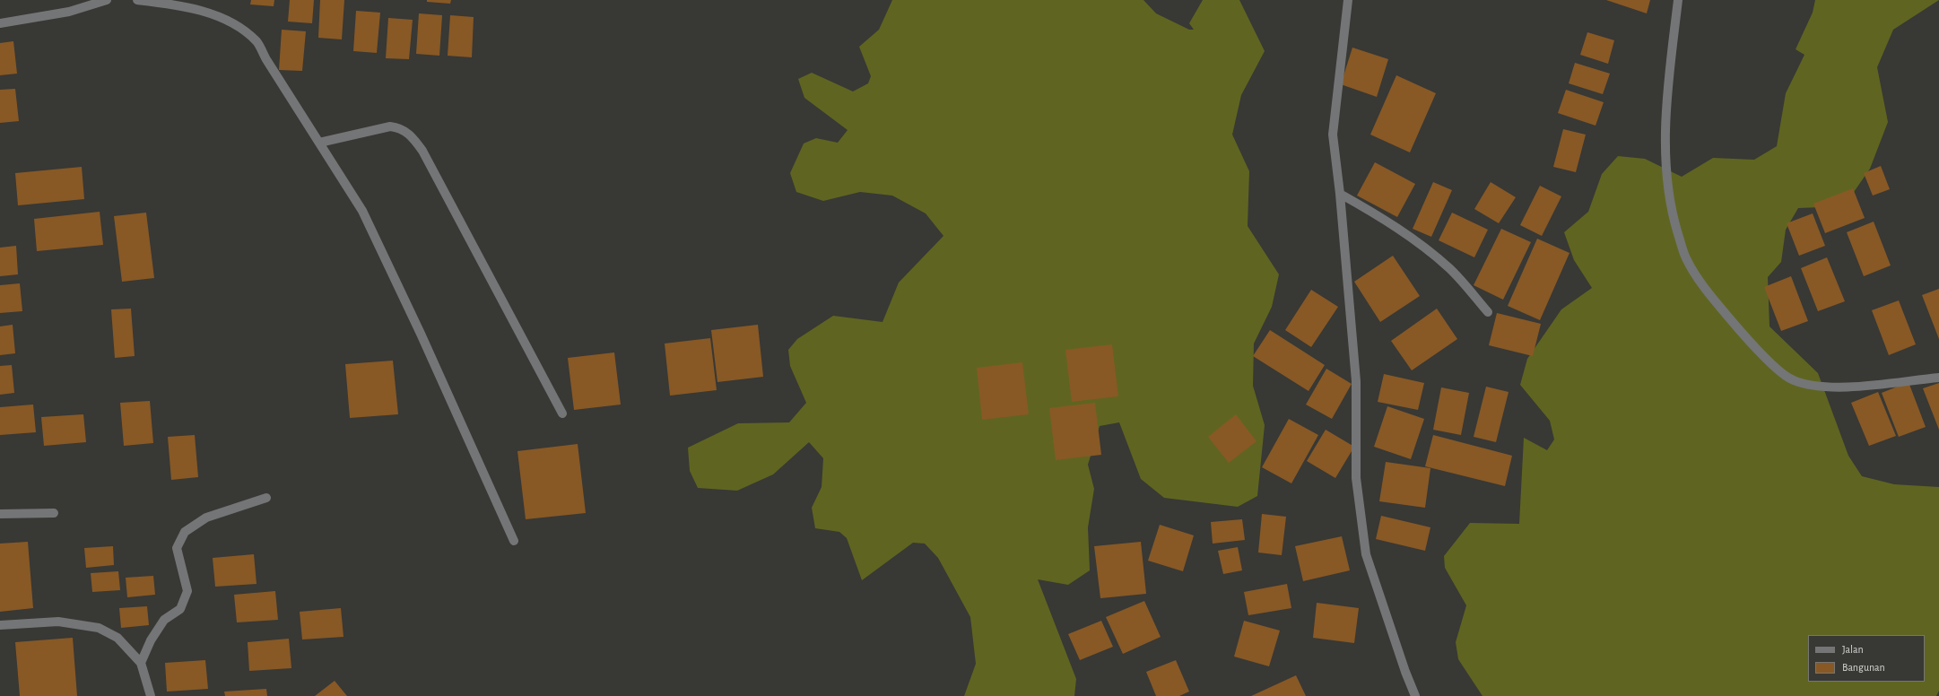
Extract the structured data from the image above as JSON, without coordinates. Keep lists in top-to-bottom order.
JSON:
{
  "legend": ["Jalan", "Bangunan"]
}
